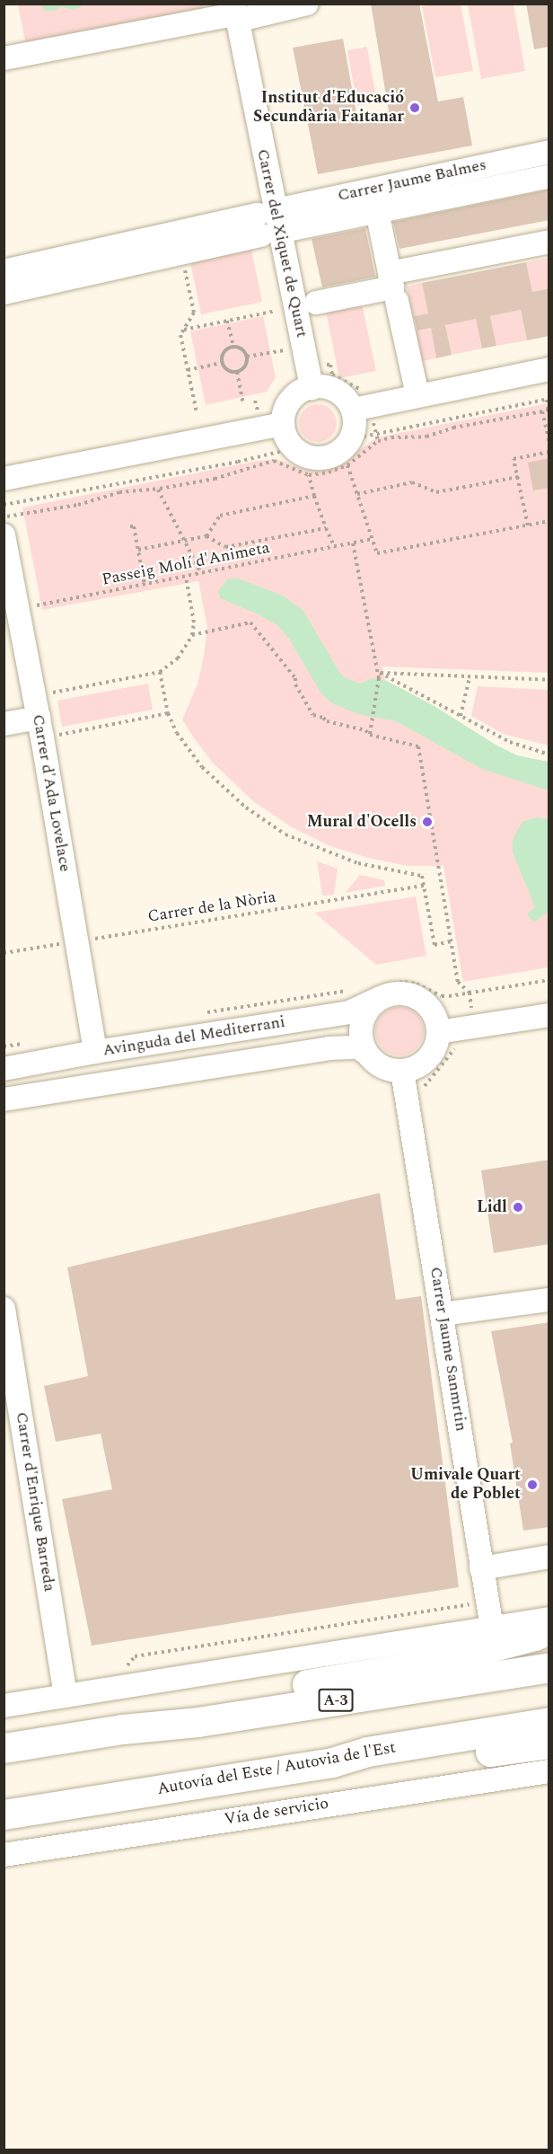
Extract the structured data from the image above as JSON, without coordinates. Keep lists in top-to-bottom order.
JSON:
{
  "streets": {
    "highway": ["A-3", "Autovía del Este / Autovia de l'Est"],
    "street": [
      "Carrer Jaume Balmes",
      "Carrer del Xiquet de Quart",
      "Carrer d'Ada Lovelace",
      "Avinguda del Mediterrani",
      "Carrer Jaume Sanmrtin",
      "Carrer d'Enrique Barreda",
      "Vía de servicio"
    ],
    "path": ["Passeig Molí d'Animeta", "Carrer de la Nòria"]
  },
  "crossings": [
    ["Carrer Jaume Balmes", "Carrer del Xiquet de Quart"],
    ["Passeig Molí d'Animeta", "Carrer d'Ada Lovelace"],
    ["Carrer d'Ada Lovelace", "Carrer de la Nòria"],
    ["Carrer d'Ada Lovelace", "Avinguda del Mediterrani"],
    ["Avinguda del Mediterrani", "Carrer Jaume Sanmrtin"]
  ],
  "places": [
    "Institut d'Educació Secundària Faitanar",
    "Mural d'Ocells",
    "Lidl",
    "Umivale Quart de Poblet"
  ]
}
